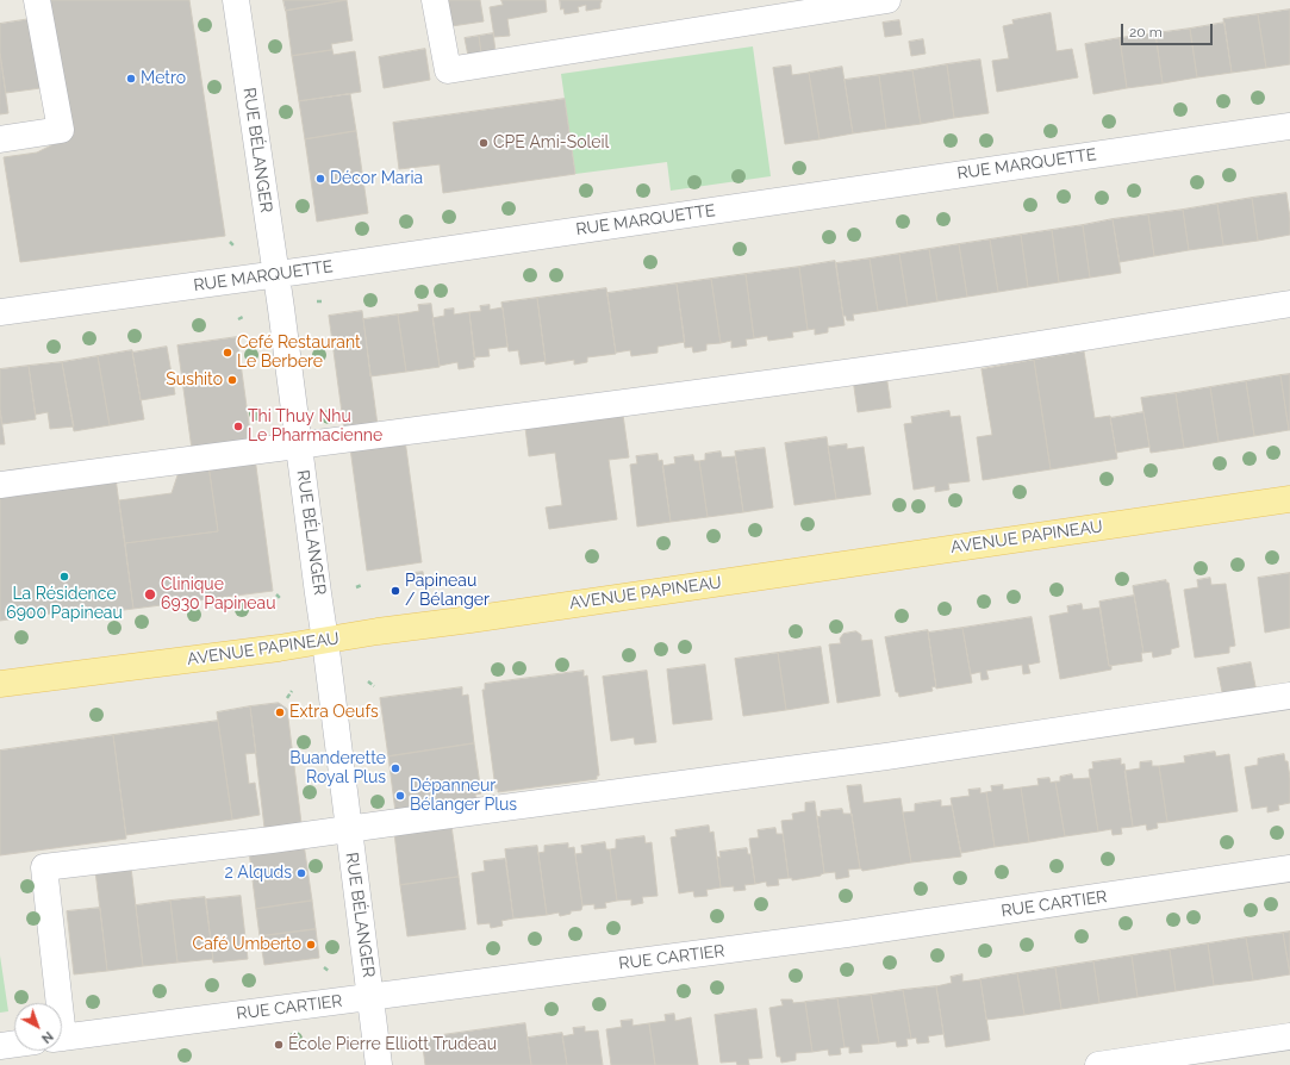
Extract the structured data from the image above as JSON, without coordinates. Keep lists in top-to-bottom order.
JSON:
{
  "streets": {
    "main road": ["AVENUE PAPINEAU"],
    "street": ["RUE BÉLANGER", "RUE MARQUETTE", "RUE CARTIER"]
  },
  "crossings": [
    ["RUE BÉLANGER", "RUE MARQUETTE"],
    ["RUE BÉLANGER", "AVENUE PAPINEAU"],
    ["RUE BÉLANGER", "RUE CARTIER"]
  ],
  "places": [
    "Metro",
    "CPE Ami-Soleil",
    "Décor Maria",
    "Cefé Restaurant Le Berbere",
    "Sushito",
    "Thi Thuy Nhu Le Pharmacienne",
    "La Résidence 6900 Papineau",
    "Papineau / Bélanger",
    "Clinique 6930 Papineau",
    "Extra Oeufs",
    "Buanderette Royal Plus",
    "Dépanneur Bélanger Plus",
    "2 Alquds",
    "Café Umberto",
    "École Pierre Elliott Trudeau"
  ],
  "scale_bar": "20 m",
  "north": "bottom right"
}
